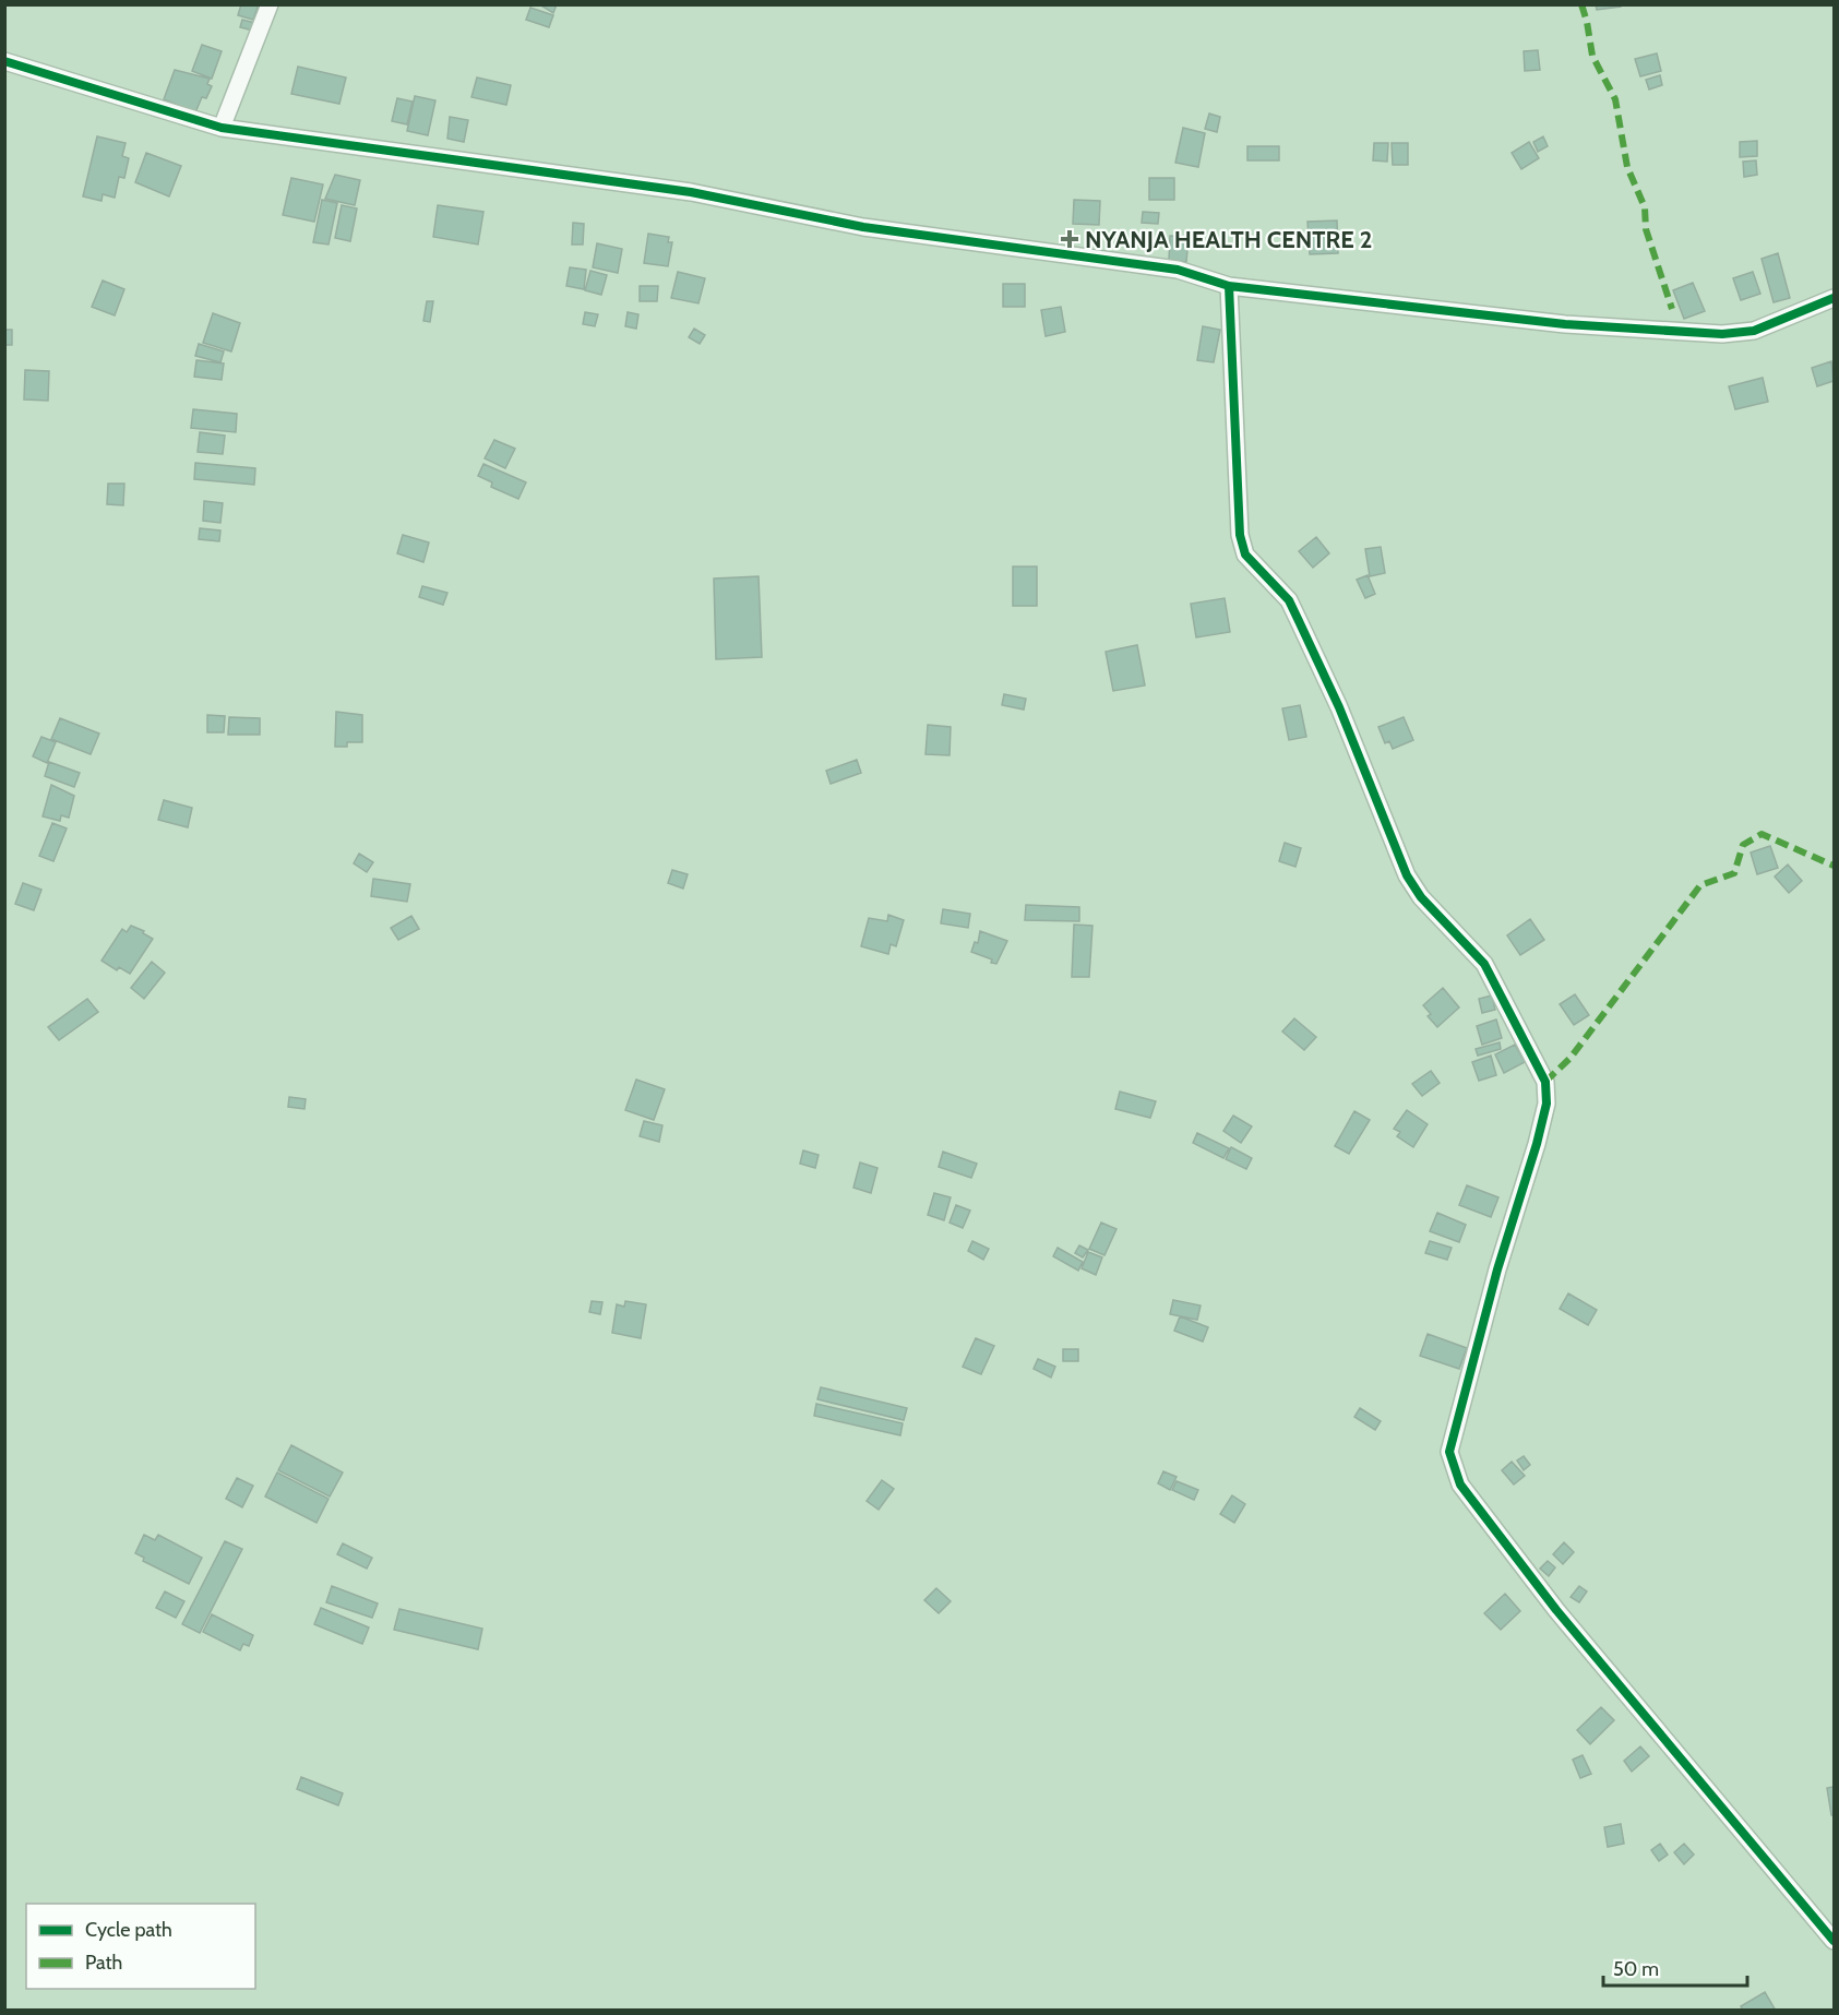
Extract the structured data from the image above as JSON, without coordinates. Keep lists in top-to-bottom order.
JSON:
{
  "places": {
    "health": ["NYANJA HEALTH CENTRE 2"]
  },
  "legend": ["Cycle path", "Path"],
  "scale_bar": "50 m"
}
